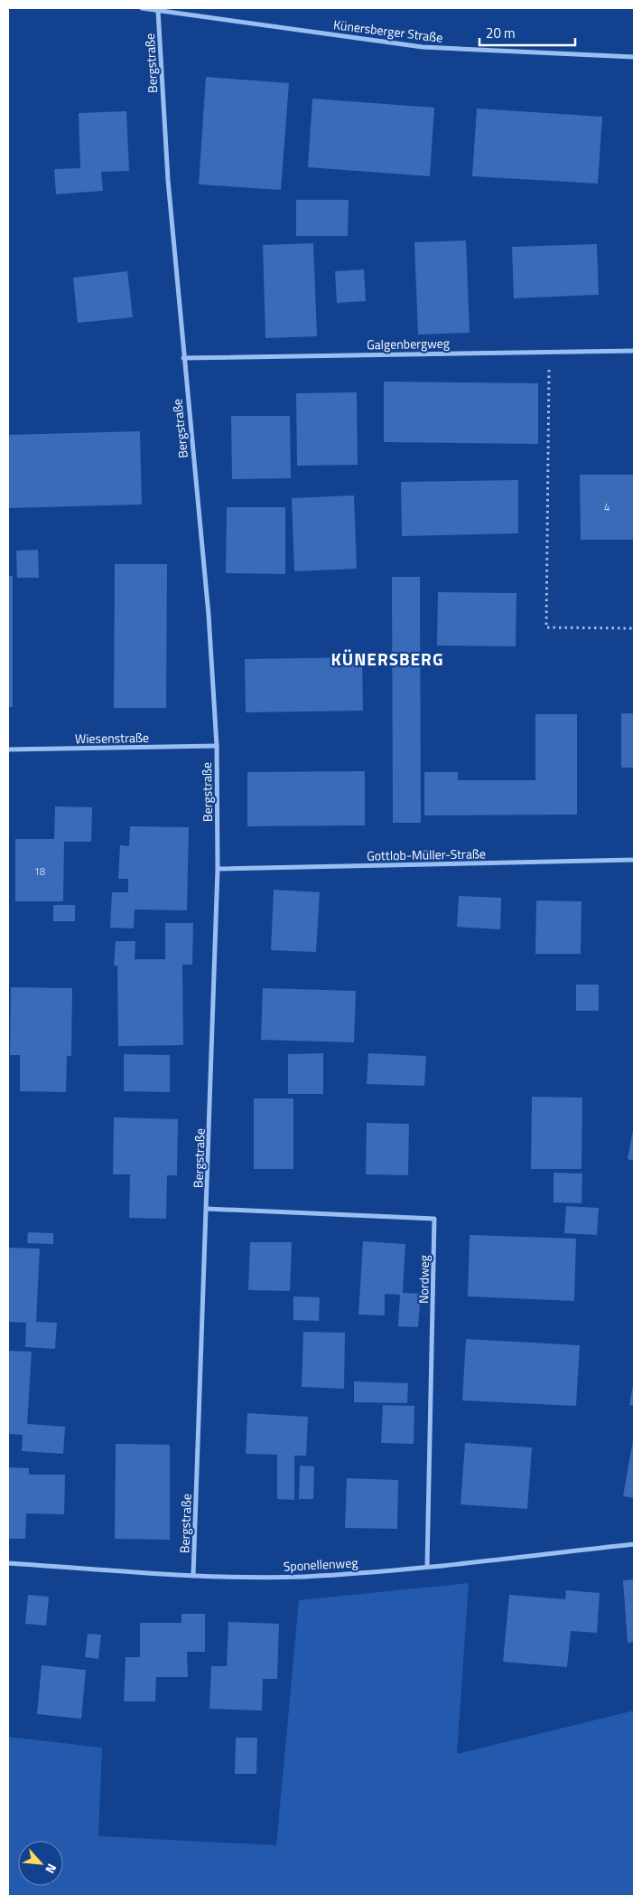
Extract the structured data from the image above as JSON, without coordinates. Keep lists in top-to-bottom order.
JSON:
{
  "streets": {
    "street": [
      "Künersberger Straße",
      "Bergstraße",
      "Galgenbergweg",
      "Wiesenstraße",
      "Gottlob-Müller-Straße",
      "Nordweg",
      "Sponellenweg"
    ]
  },
  "crossings": [
    ["Künersberger Straße", "Bergstraße"],
    ["Bergstraße", "Galgenbergweg"],
    ["Bergstraße", "Wiesenstraße"],
    ["Bergstraße", "Gottlob-Müller-Straße"],
    ["Bergstraße", "Nordweg"],
    ["Bergstraße", "Sponellenweg"],
    ["Nordweg", "Sponellenweg"]
  ],
  "districts": ["KÜNERSBERG"],
  "house_numbers": ["4", "18"],
  "scale_bar": "20 m",
  "north": "bottom right"
}
